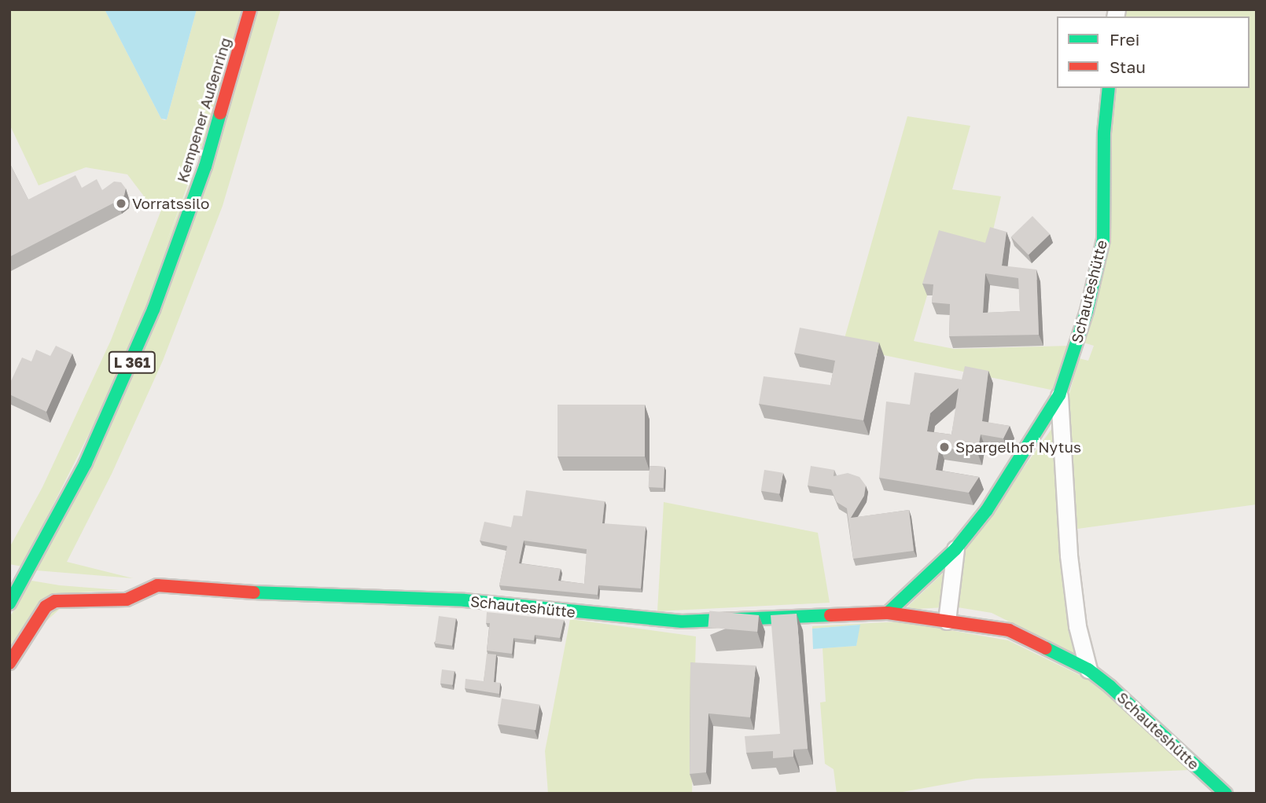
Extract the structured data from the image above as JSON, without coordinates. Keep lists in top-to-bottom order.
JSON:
{
  "streets": {
    "street": ["Kempener Außenring", "Schauteshütte", "L 361"]
  },
  "places": ["Vorratssilo", "Spargelhof Nytus"],
  "legend": ["Frei", "Stau"]
}
